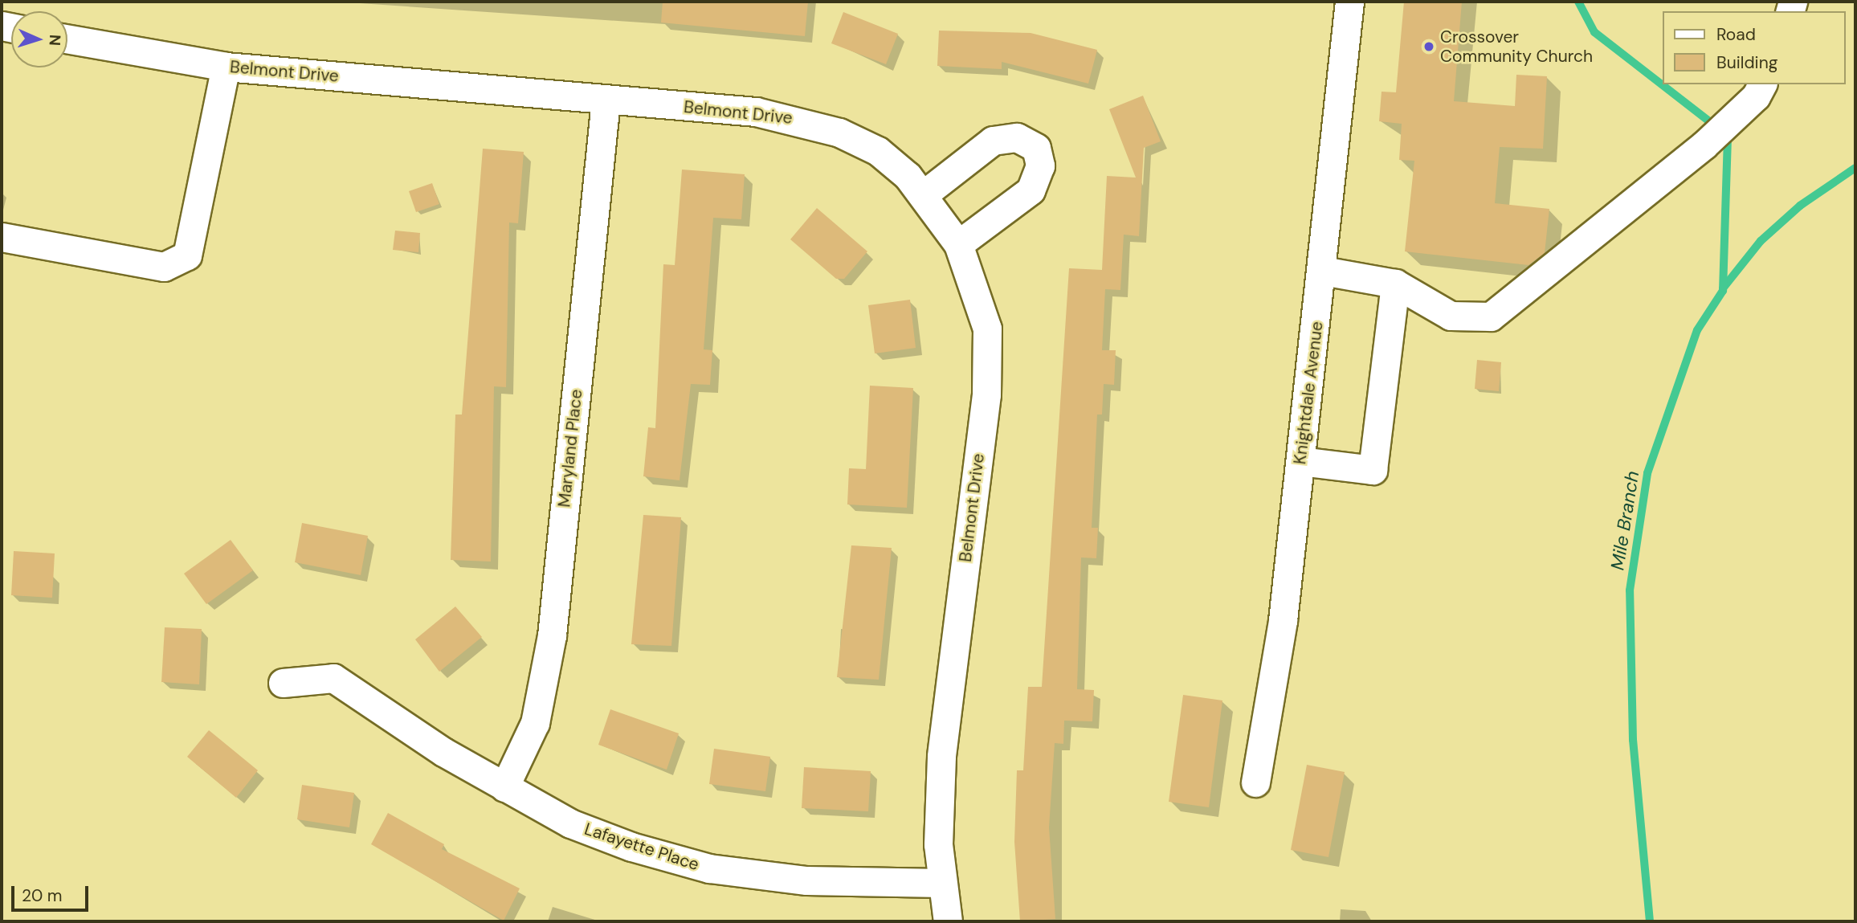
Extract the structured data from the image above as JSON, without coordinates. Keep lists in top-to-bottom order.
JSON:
{
  "streets": {
    "street": [
      "Belmont Drive",
      "Knightdale Avenue",
      "Maryland Place",
      "Lafayette Place"
    ]
  },
  "crossings": [
    ["Belmont Drive", "Maryland Place"],
    ["Belmont Drive", "Lafayette Place"],
    ["Maryland Place", "Lafayette Place"]
  ],
  "water": ["Mile Branch"],
  "places": ["Crossover Community Church"],
  "legend": ["Road", "Building"],
  "scale_bar": "20 m",
  "north": "right"
}
